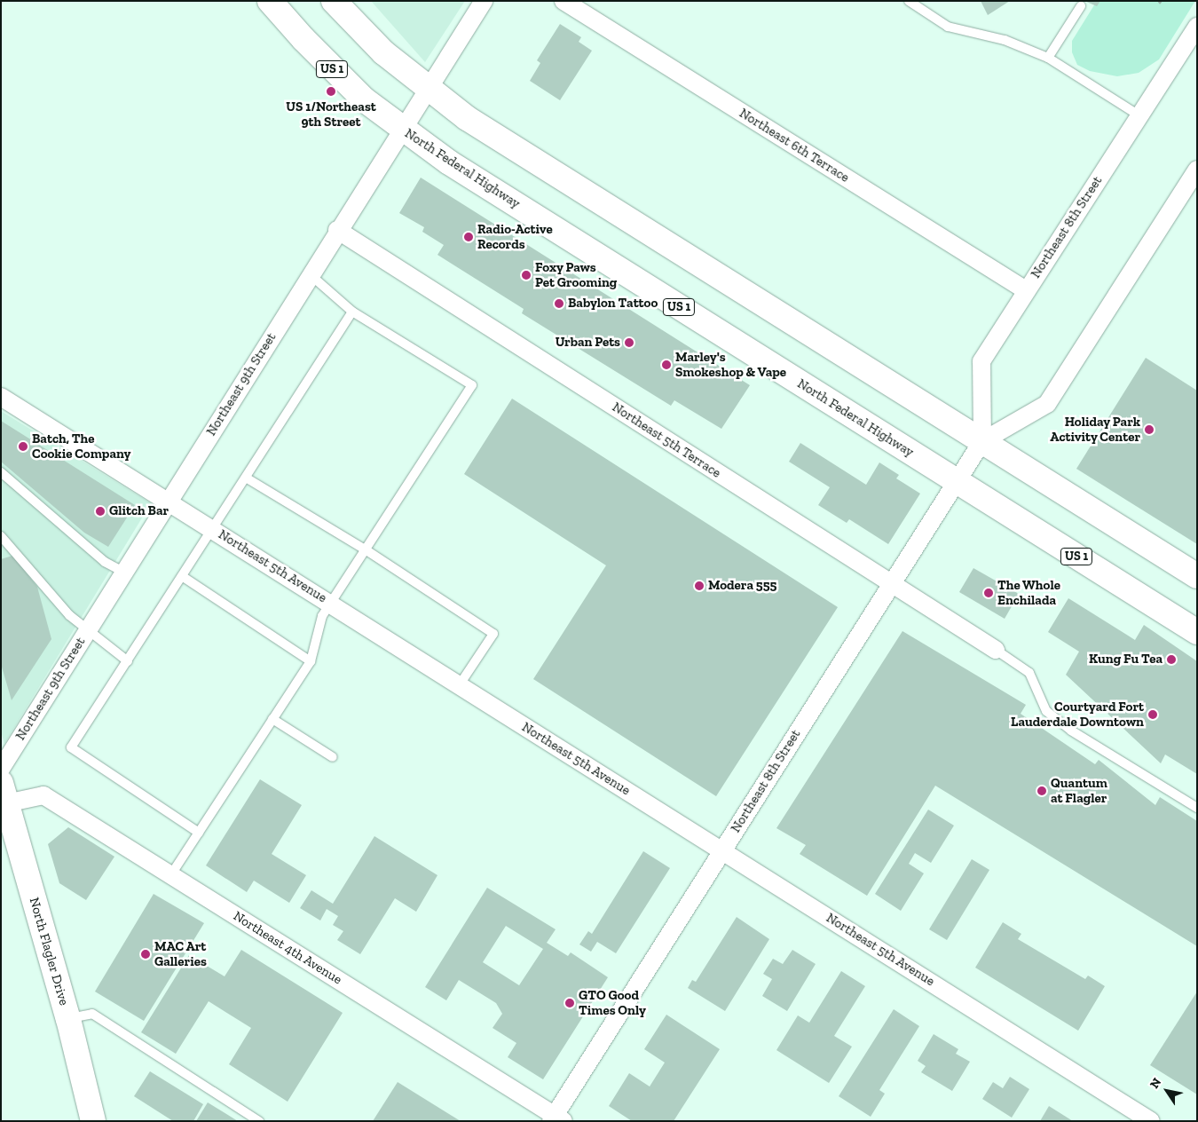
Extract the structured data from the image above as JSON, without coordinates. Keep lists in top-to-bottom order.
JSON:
{
  "streets": {
    "main road": ["US 1", "North Federal Highway", "North Flagler Drive"],
    "street": [
      "Northeast 6th Terrace",
      "Northeast 8th Street",
      "Northeast 9th Street",
      "Northeast 5th Terrace",
      "Northeast 5th Avenue",
      "Northeast 4th Avenue"
    ]
  },
  "crossings": [
    ["Northeast 6th Terrace", "Northeast 8th Street"],
    ["North Federal Highway", "Northeast 8th Street"],
    ["North Federal Highway", "Northeast 9th Street"],
    ["Northeast 8th Street", "Northeast 5th Terrace"],
    ["Northeast 8th Street", "Northeast 5th Avenue"],
    ["Northeast 8th Street", "Northeast 4th Avenue"],
    ["Northeast 9th Street", "Northeast 5th Terrace"],
    ["Northeast 9th Street", "Northeast 5th Avenue"],
    ["Northeast 4th Avenue", "North Flagler Drive"]
  ],
  "places": [
    "US 1/Northeast 9th Street",
    "Radio-Active Records",
    "Foxy Paws Pet Grooming",
    "Babylon Tattoo",
    "Urban Pets",
    "Marley's Smokeshop & Vape",
    "Holiday Park Activity Center",
    "Batch, The Cookie Company",
    "Glitch Bar",
    "Modera 555",
    "The Whole Enchilada",
    "Kung Fu Tea",
    "Courtyard Fort Lauderdale Downtown",
    "Quantum at Flagler",
    "MAC Art Galleries",
    "GTO Good Times Only"
  ],
  "north": "top left"
}
